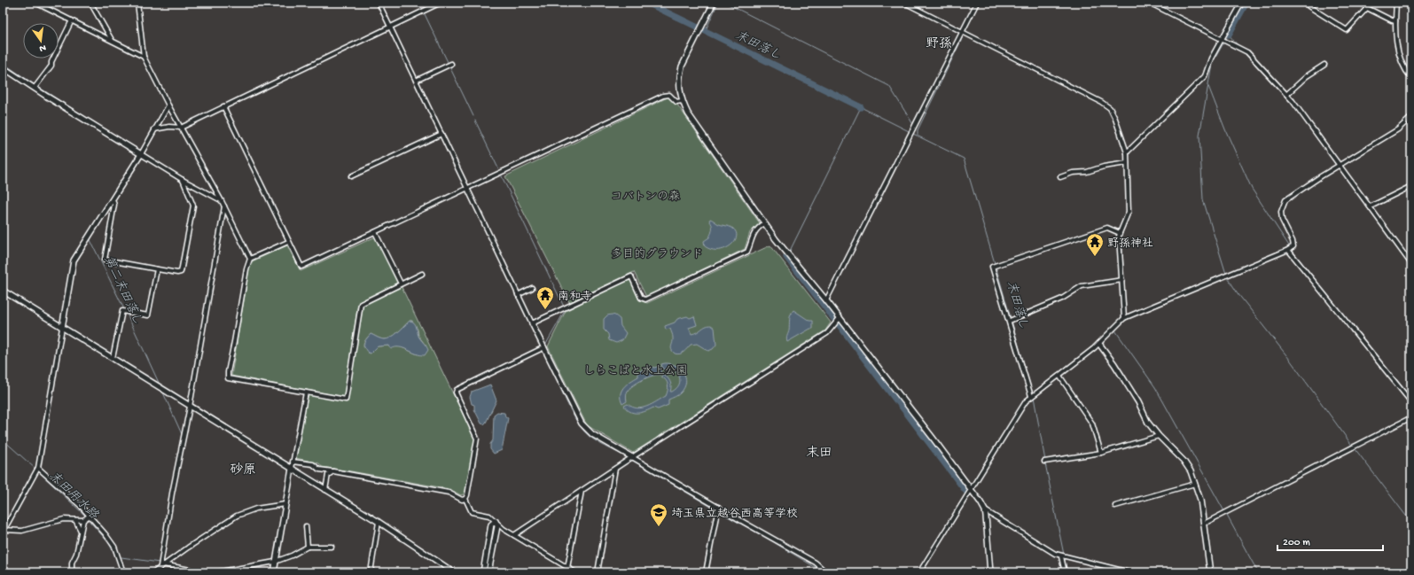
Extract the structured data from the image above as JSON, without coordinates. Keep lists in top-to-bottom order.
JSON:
{
  "districts": ["野孫", "末田", "砂原"],
  "water": ["末田落し", "第二末田落し", "末田用水路"],
  "parks": ["コバトンの森", "多目的グラウンド", "しらこばと水上公園"],
  "places": {
    "temple": ["野孫神社", "南和寺"],
    "school or university": ["埼玉県立越谷西高等学校"]
  },
  "scale_bar": "200 m",
  "north": "bottom"
}
